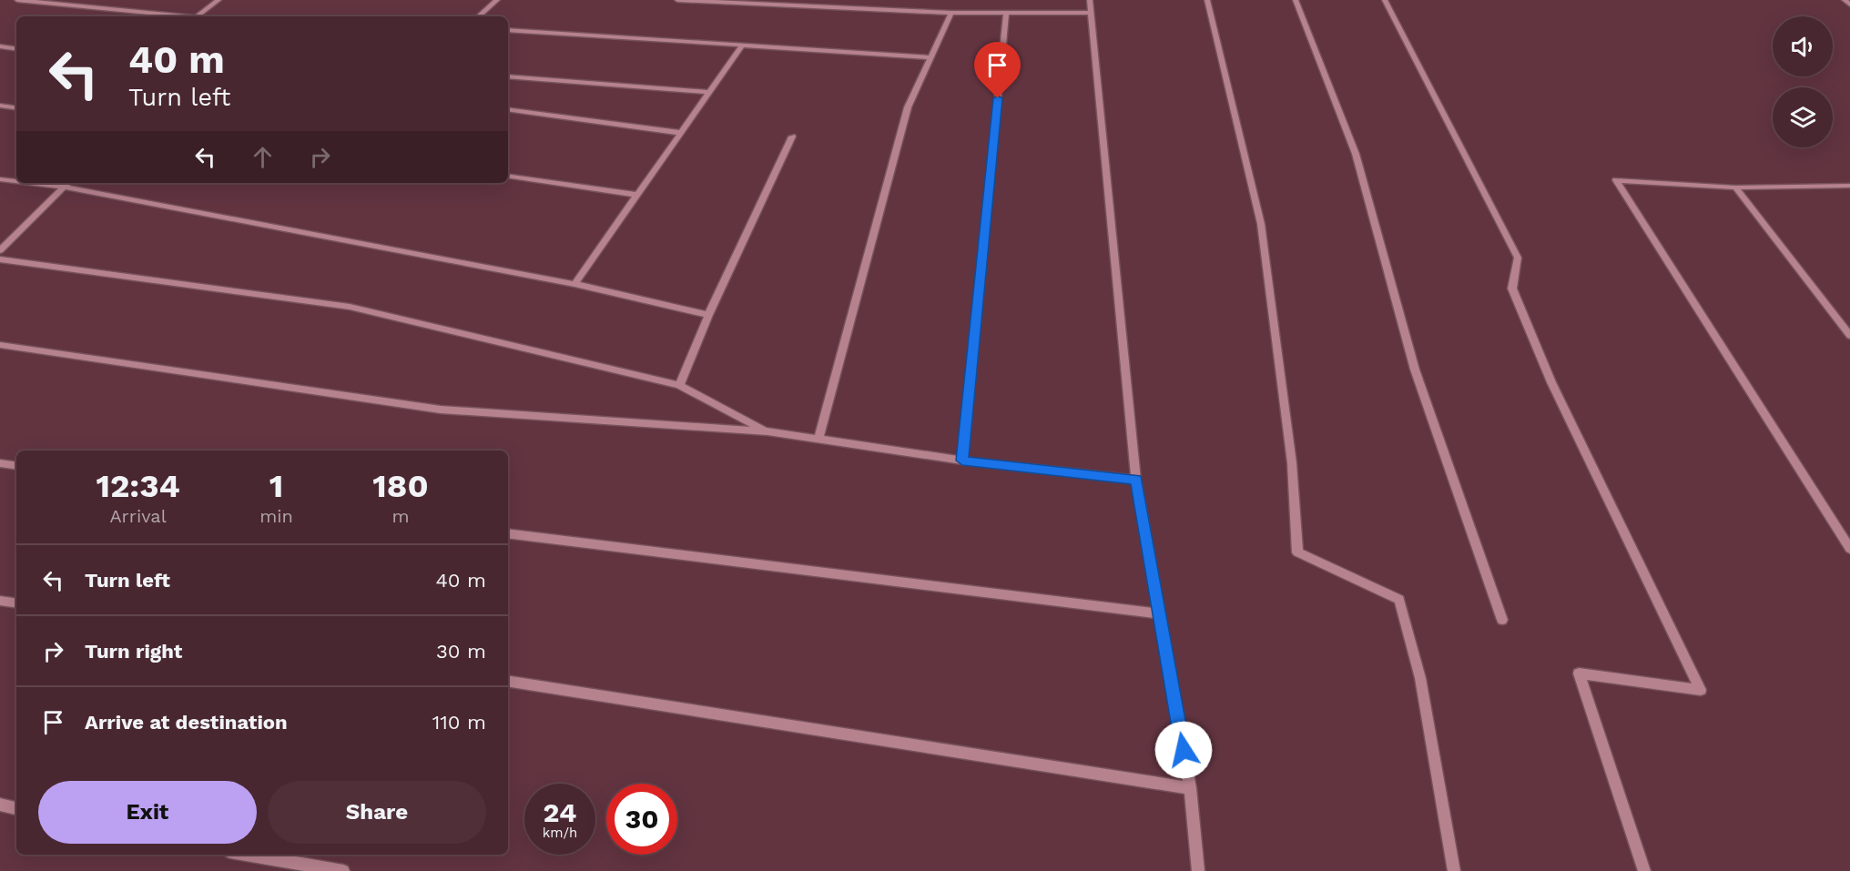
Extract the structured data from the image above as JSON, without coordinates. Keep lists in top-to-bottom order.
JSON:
{
  "page": {
    "turn": ["40 m", "Turn left"],
    "eta": [
      "12:34",
      "Arrival",
      "1",
      "min",
      "180",
      "m"
    ],
    "list": [
      {
        "name": "Turn left",
        "value": "40 m"
      },
      {
        "name": "Turn right",
        "value": "30 m"
      },
      {
        "name": "Arrive at destination",
        "value": "110 m"
      }
    ],
    "buttons": ["Exit", "Share"],
    "speed": "24 km/h",
    "limit": "30"
  }
}
